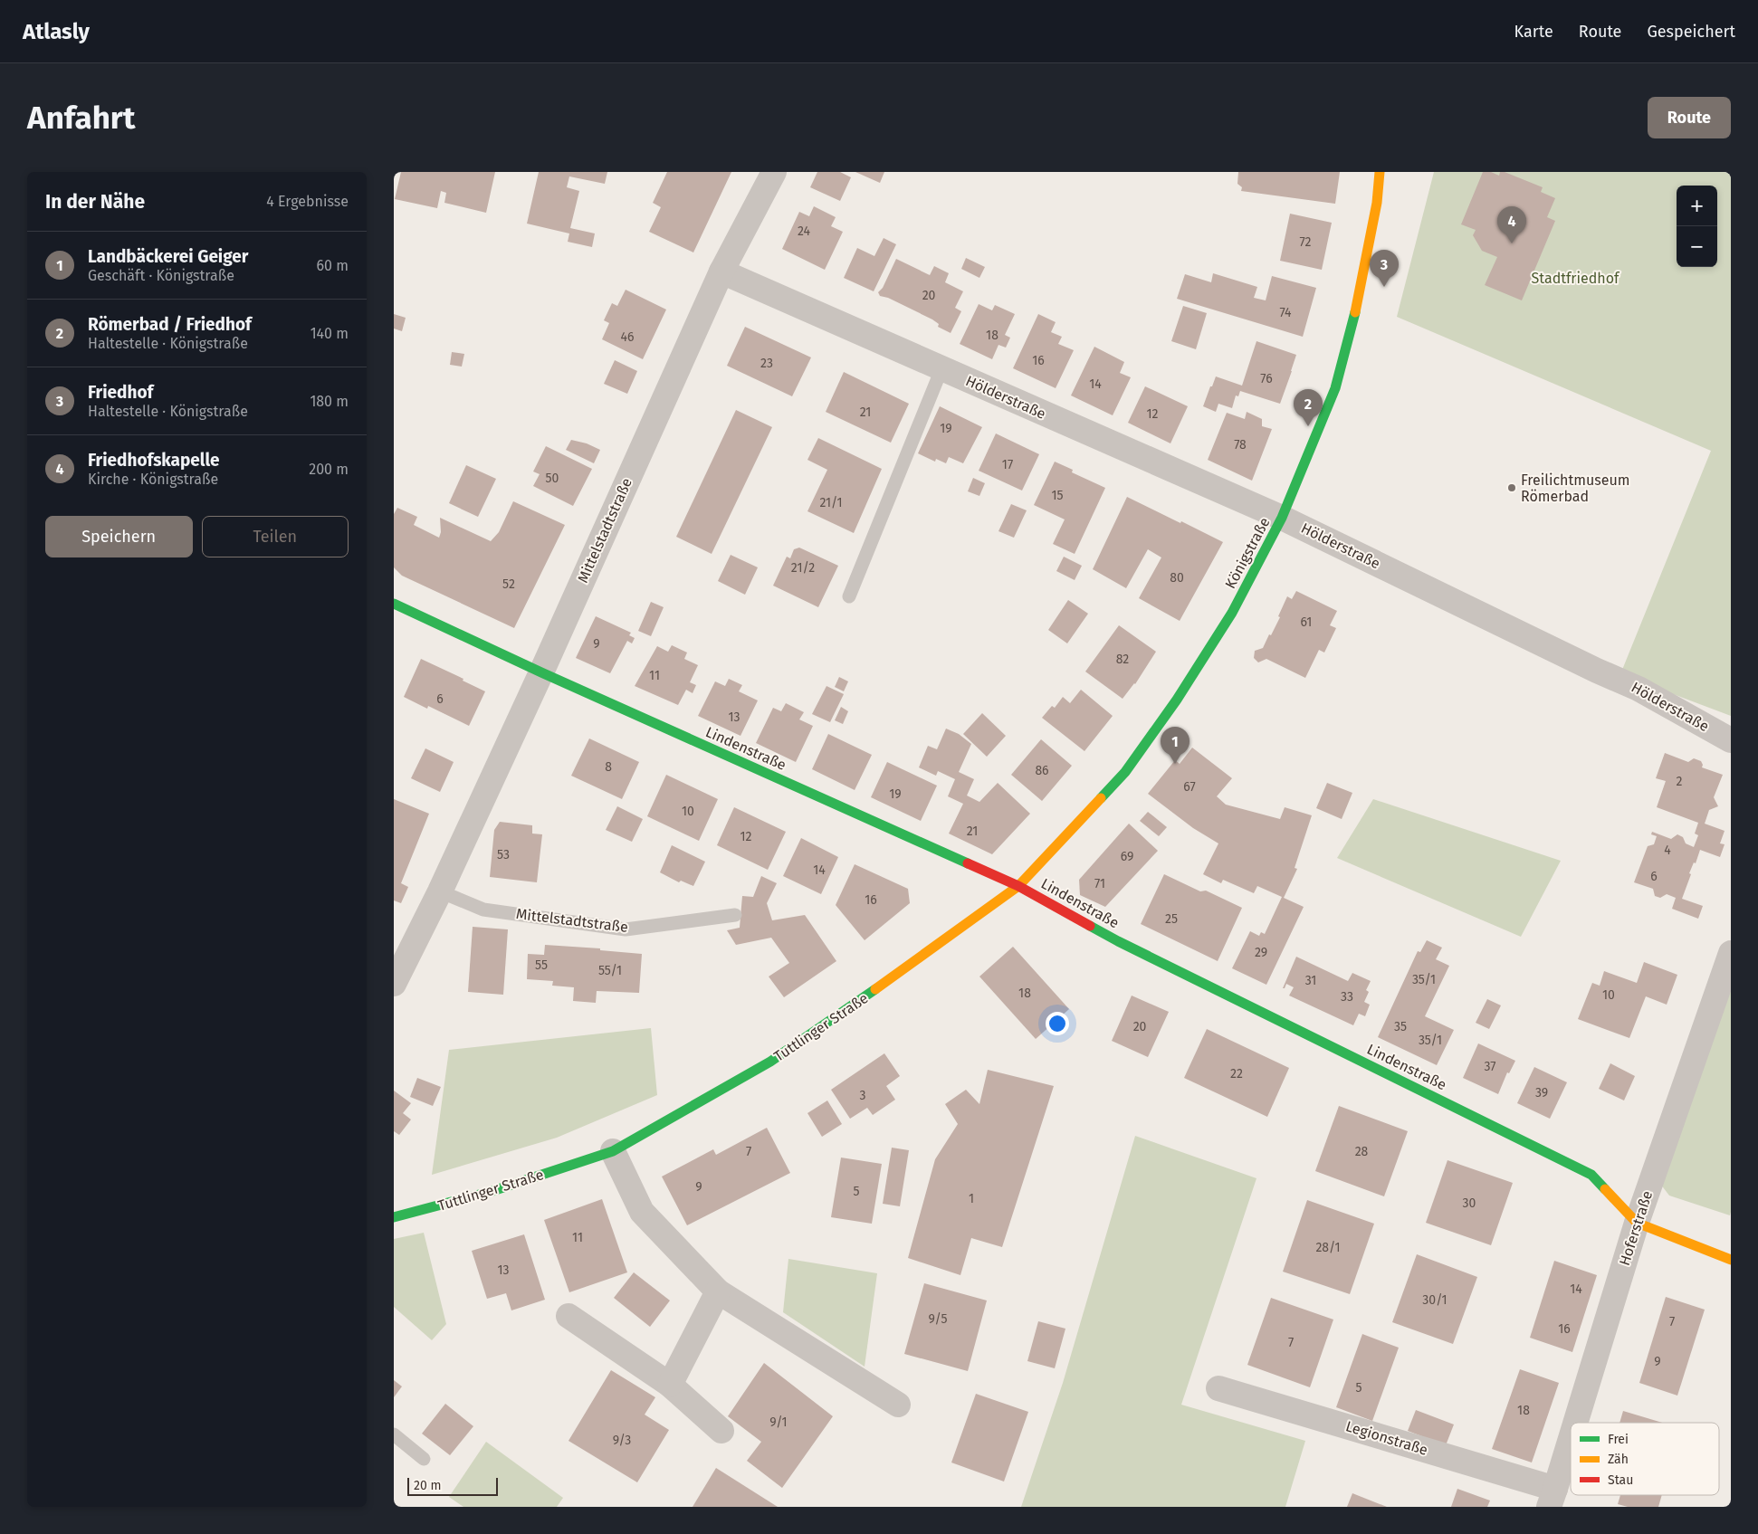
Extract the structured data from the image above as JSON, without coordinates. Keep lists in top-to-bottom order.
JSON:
{
  "streets": {
    "street": [
      "Hölderstraße",
      "Mittelstadtstraße",
      "Königstraße",
      "Lindenstraße",
      "Tuttlinger Straße",
      "Hoferstraße",
      "Legionstraße"
    ]
  },
  "crossings": [
    ["Hölderstraße", "Mittelstadtstraße"],
    ["Hölderstraße", "Königstraße"],
    ["Mittelstadtstraße", "Lindenstraße"],
    ["Königstraße", "Lindenstraße"],
    ["Königstraße", "Tuttlinger Straße"],
    ["Lindenstraße", "Tuttlinger Straße"],
    ["Lindenstraße", "Hoferstraße"],
    ["Hoferstraße", "Legionstraße"]
  ],
  "parks": ["Stadtfriedhof"],
  "places": ["Freilichtmuseum Römerbad"],
  "house_numbers": [
    "24",
    "72",
    "20",
    "74",
    "18",
    "46",
    "16",
    "23",
    "76",
    "14",
    "21",
    "12",
    "19",
    "78",
    "17",
    "50",
    "15",
    "21/1",
    "21/2",
    "80",
    "52",
    "61",
    "9",
    "82",
    "11",
    "6",
    "13",
    "8",
    "86",
    "2",
    "67",
    "19",
    "10",
    "21",
    "12",
    "4",
    "53",
    "69",
    "14",
    "6",
    "71",
    "16",
    "25",
    "29",
    "55",
    "55/1",
    "35/1",
    "31",
    "18",
    "10",
    "33",
    "20",
    "35",
    "35/1",
    "37",
    "22",
    "39",
    "3",
    "7",
    "28",
    "9",
    "5",
    "1",
    "30",
    "11",
    "28/1",
    "13",
    "14",
    "30/1",
    "9/5",
    "7",
    "16",
    "7",
    "9",
    "5",
    "18",
    "9/1",
    "9/3"
  ],
  "legend": ["Frei", "Zäh", "Stau"],
  "scale_bar": "20 m",
  "page": {
    "header": "Atlasly",
    "nav": ["Karte", "Route", "Gespeichert"],
    "buttons": [
      "Route",
      ["Speichern", "Teilen"]
    ],
    "title": "Anfahrt",
    "heading": ["In der Nähe", "4 Ergebnisse"],
    "map_buttons": ["+", "−"],
    "pins": [
      "4",
      "3",
      "2",
      "1"
    ],
    "list": [
      {
        "mark": "1",
        "name": "Landbäckerei Geiger",
        "note": "Geschäft · Königstraße",
        "value": "60 m"
      },
      {
        "mark": "2",
        "name": "Römerbad / Friedhof",
        "note": "Haltestelle · Königstraße",
        "value": "140 m"
      },
      {
        "mark": "3",
        "name": "Friedhof",
        "note": "Haltestelle · Königstraße",
        "value": "180 m"
      },
      {
        "mark": "4",
        "name": "Friedhofskapelle",
        "note": "Kirche · Königstraße",
        "value": "200 m"
      }
    ],
    "scale": "20 m"
  }
}
